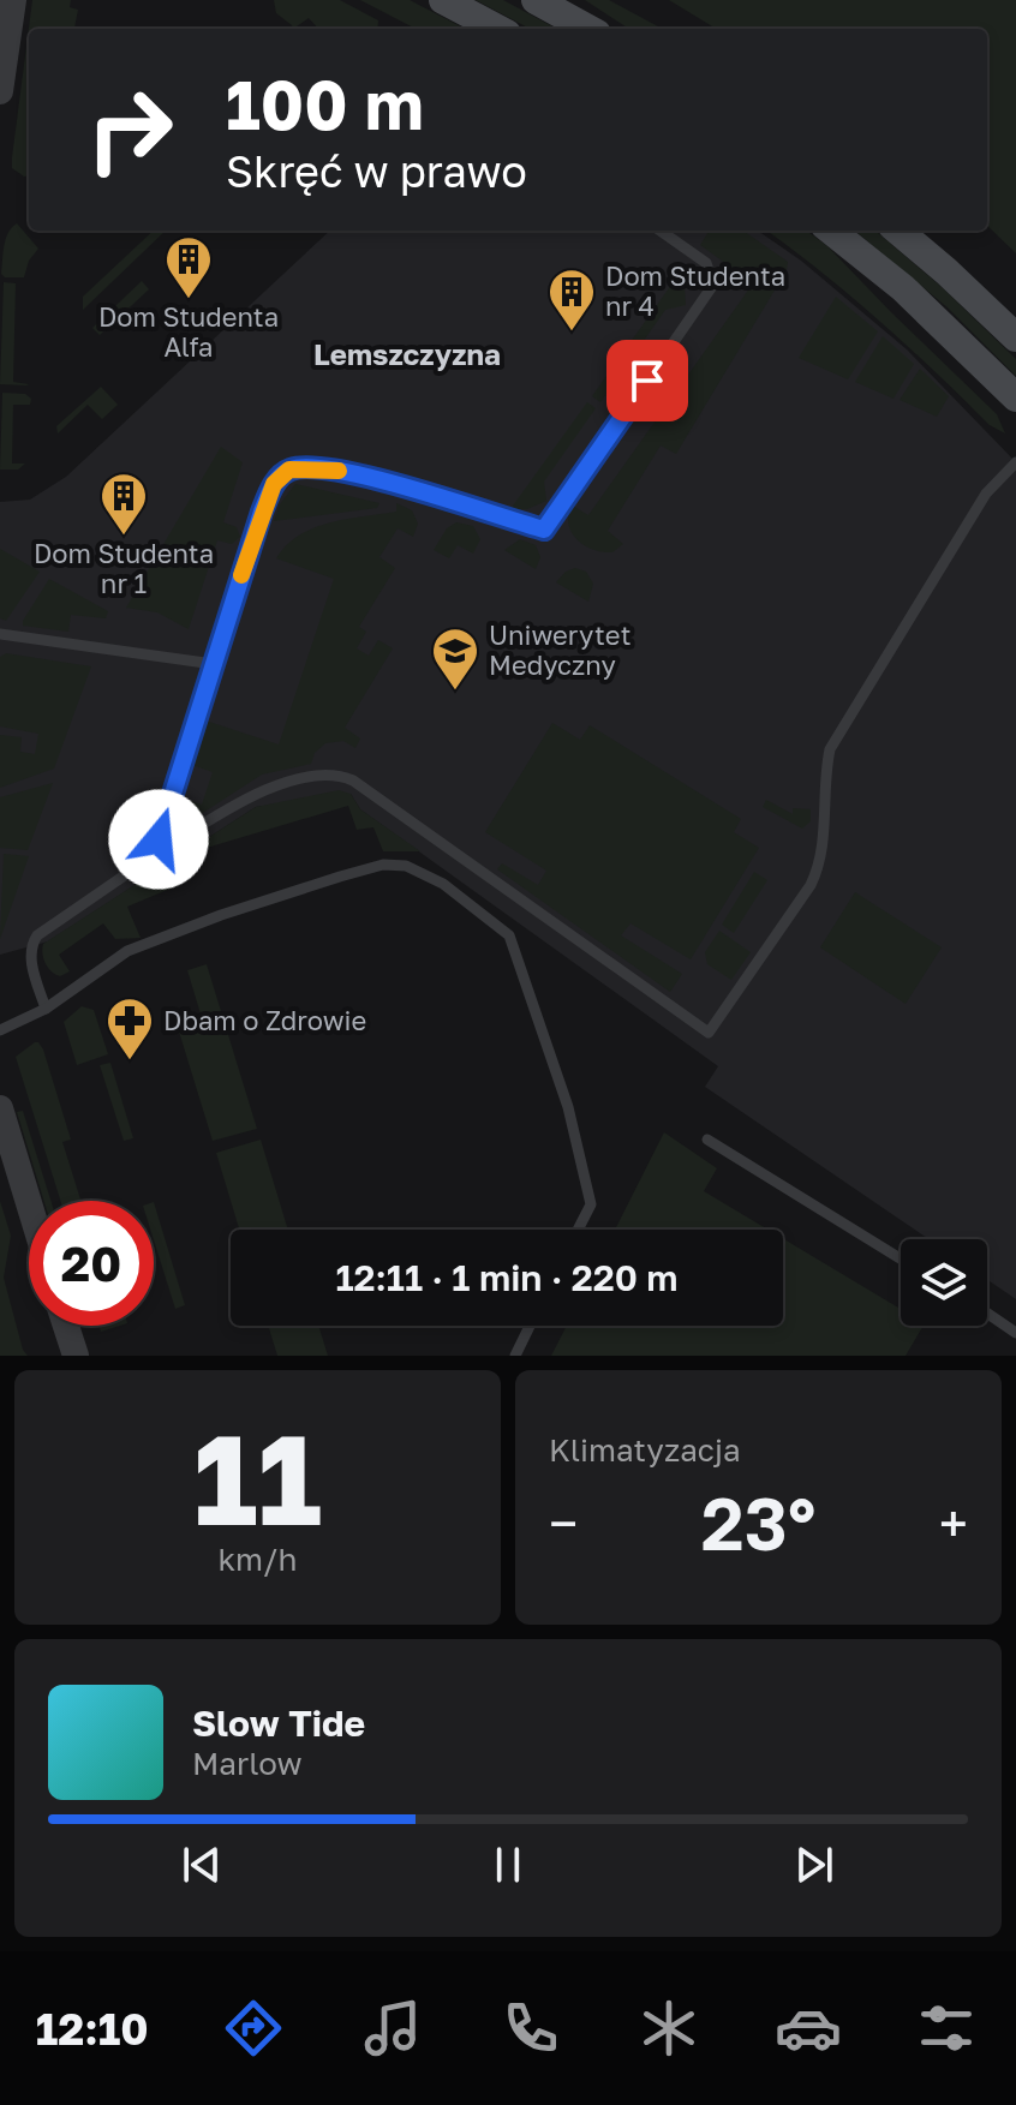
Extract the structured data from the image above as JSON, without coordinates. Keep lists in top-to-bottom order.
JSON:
{
  "districts": ["Lemszczyzna"],
  "places": {
    "building": ["Dom Studenta Alfa", "Dom Studenta nr 4", "Dom Studenta nr 1"],
    "school or university": ["Uniwerytet Medyczny"],
    "pharmacy": ["Dbam o Zdrowie"]
  },
  "page": {
    "turn": ["100 m", "Skręć w prawo"],
    "limit": "20",
    "trip": "12:11 · 1 min · 220 m",
    "tile": [
      ["11", "km/h"],
      "Klimatyzacja"
    ],
    "heat": ["−", "23°", "+"],
    "song": ["Slow Tide", "Marlow"],
    "tabs": "12:10"
  }
}
